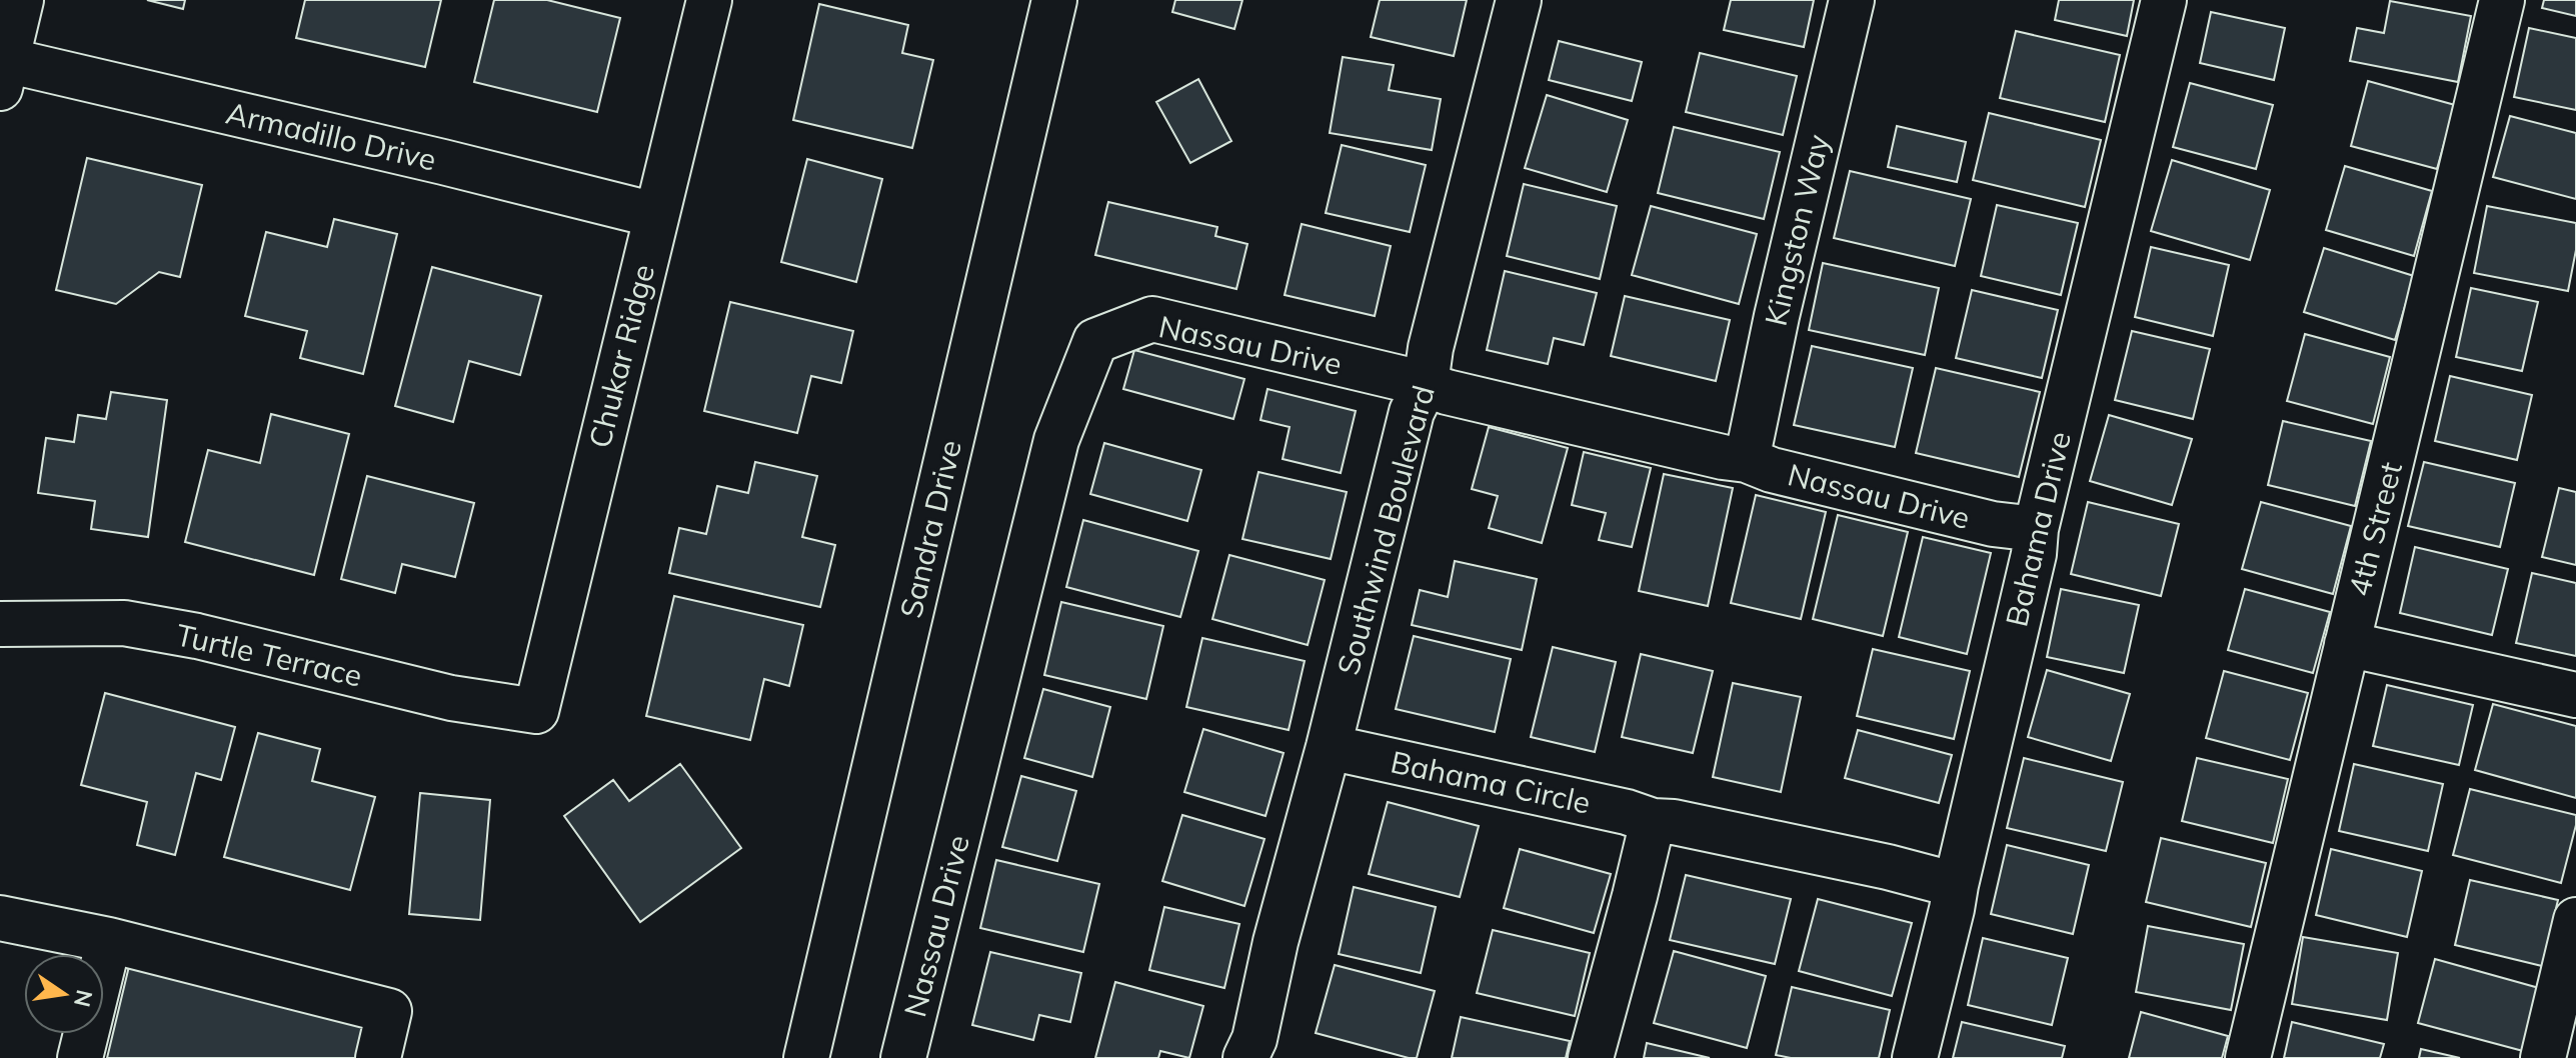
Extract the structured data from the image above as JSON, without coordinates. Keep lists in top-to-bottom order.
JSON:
{
  "streets": {
    "street": [
      "Armadillo Drive",
      "Kingston Way",
      "Nassau Drive",
      "Chukar Ridge",
      "Sandra Drive",
      "Bahama Drive",
      "4th Street",
      "Southwind Boulevard",
      "Turtle Terrace",
      "Bahama Circle"
    ]
  },
  "crossings": [
    ["Armadillo Drive", "Chukar Ridge"],
    ["Kingston Way", "Nassau Drive"],
    ["Nassau Drive", "Bahama Drive"],
    ["Nassau Drive", "Southwind Boulevard"],
    ["Chukar Ridge", "Turtle Terrace"],
    ["Bahama Drive", "Bahama Circle"],
    ["Southwind Boulevard", "Bahama Circle"]
  ],
  "north": "right"
}
